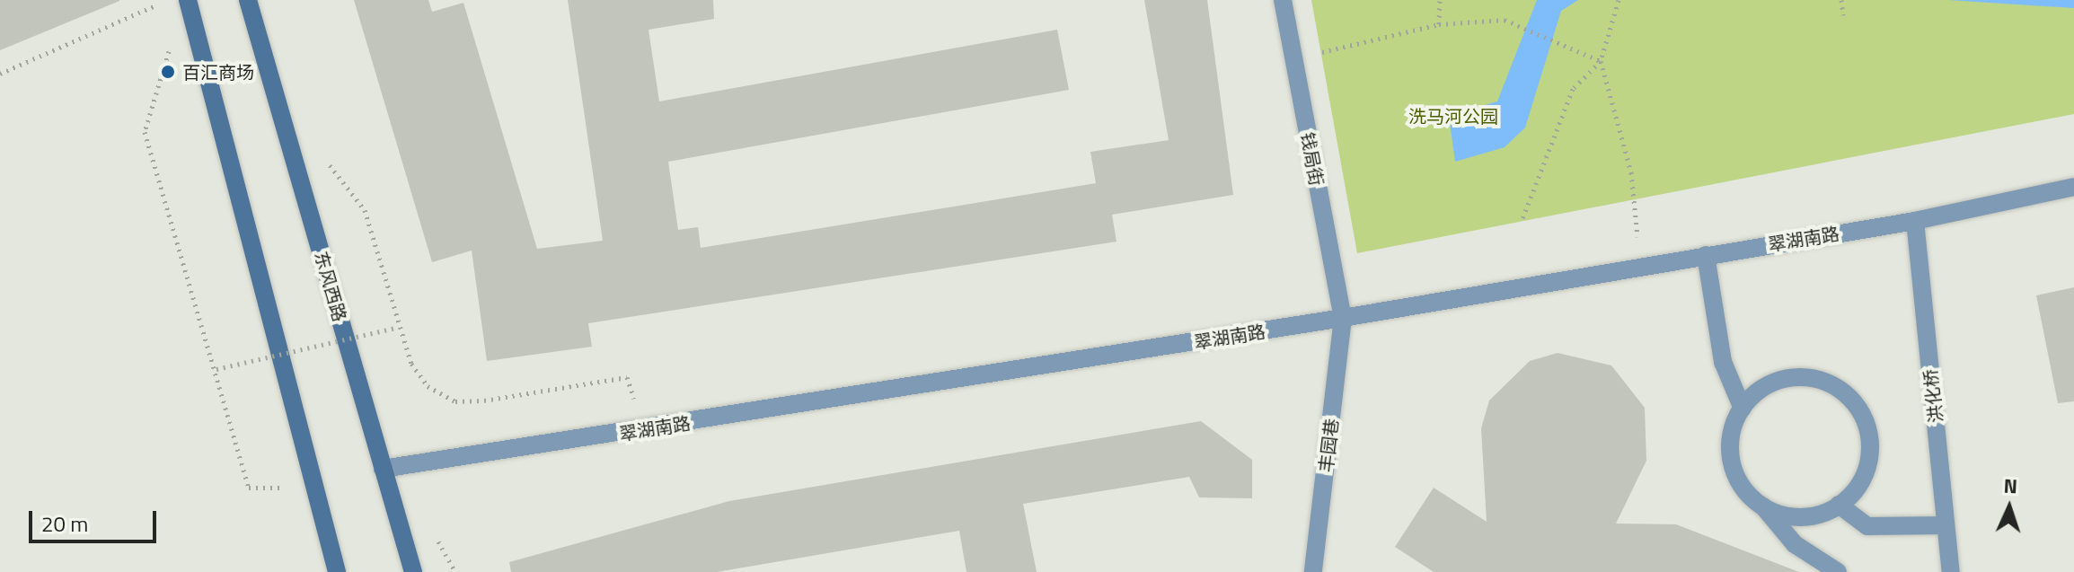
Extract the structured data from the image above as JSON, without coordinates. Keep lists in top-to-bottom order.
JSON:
{
  "streets": {
    "main road": ["东风西路"],
    "street": [
      "钱局街",
      "翠湖南路",
      "洪化桥",
      "丰园巷"
    ]
  },
  "crossings": [
    ["钱局街", "翠湖南路"],
    ["钱局街", "丰园巷"],
    ["翠湖南路", "东风西路"],
    ["翠湖南路", "洪化桥"],
    ["翠湖南路", "丰园巷"]
  ],
  "parks": ["洗马河公园"],
  "places": ["百汇商场"],
  "scale_bar": "20 m",
  "north": "top"
}
